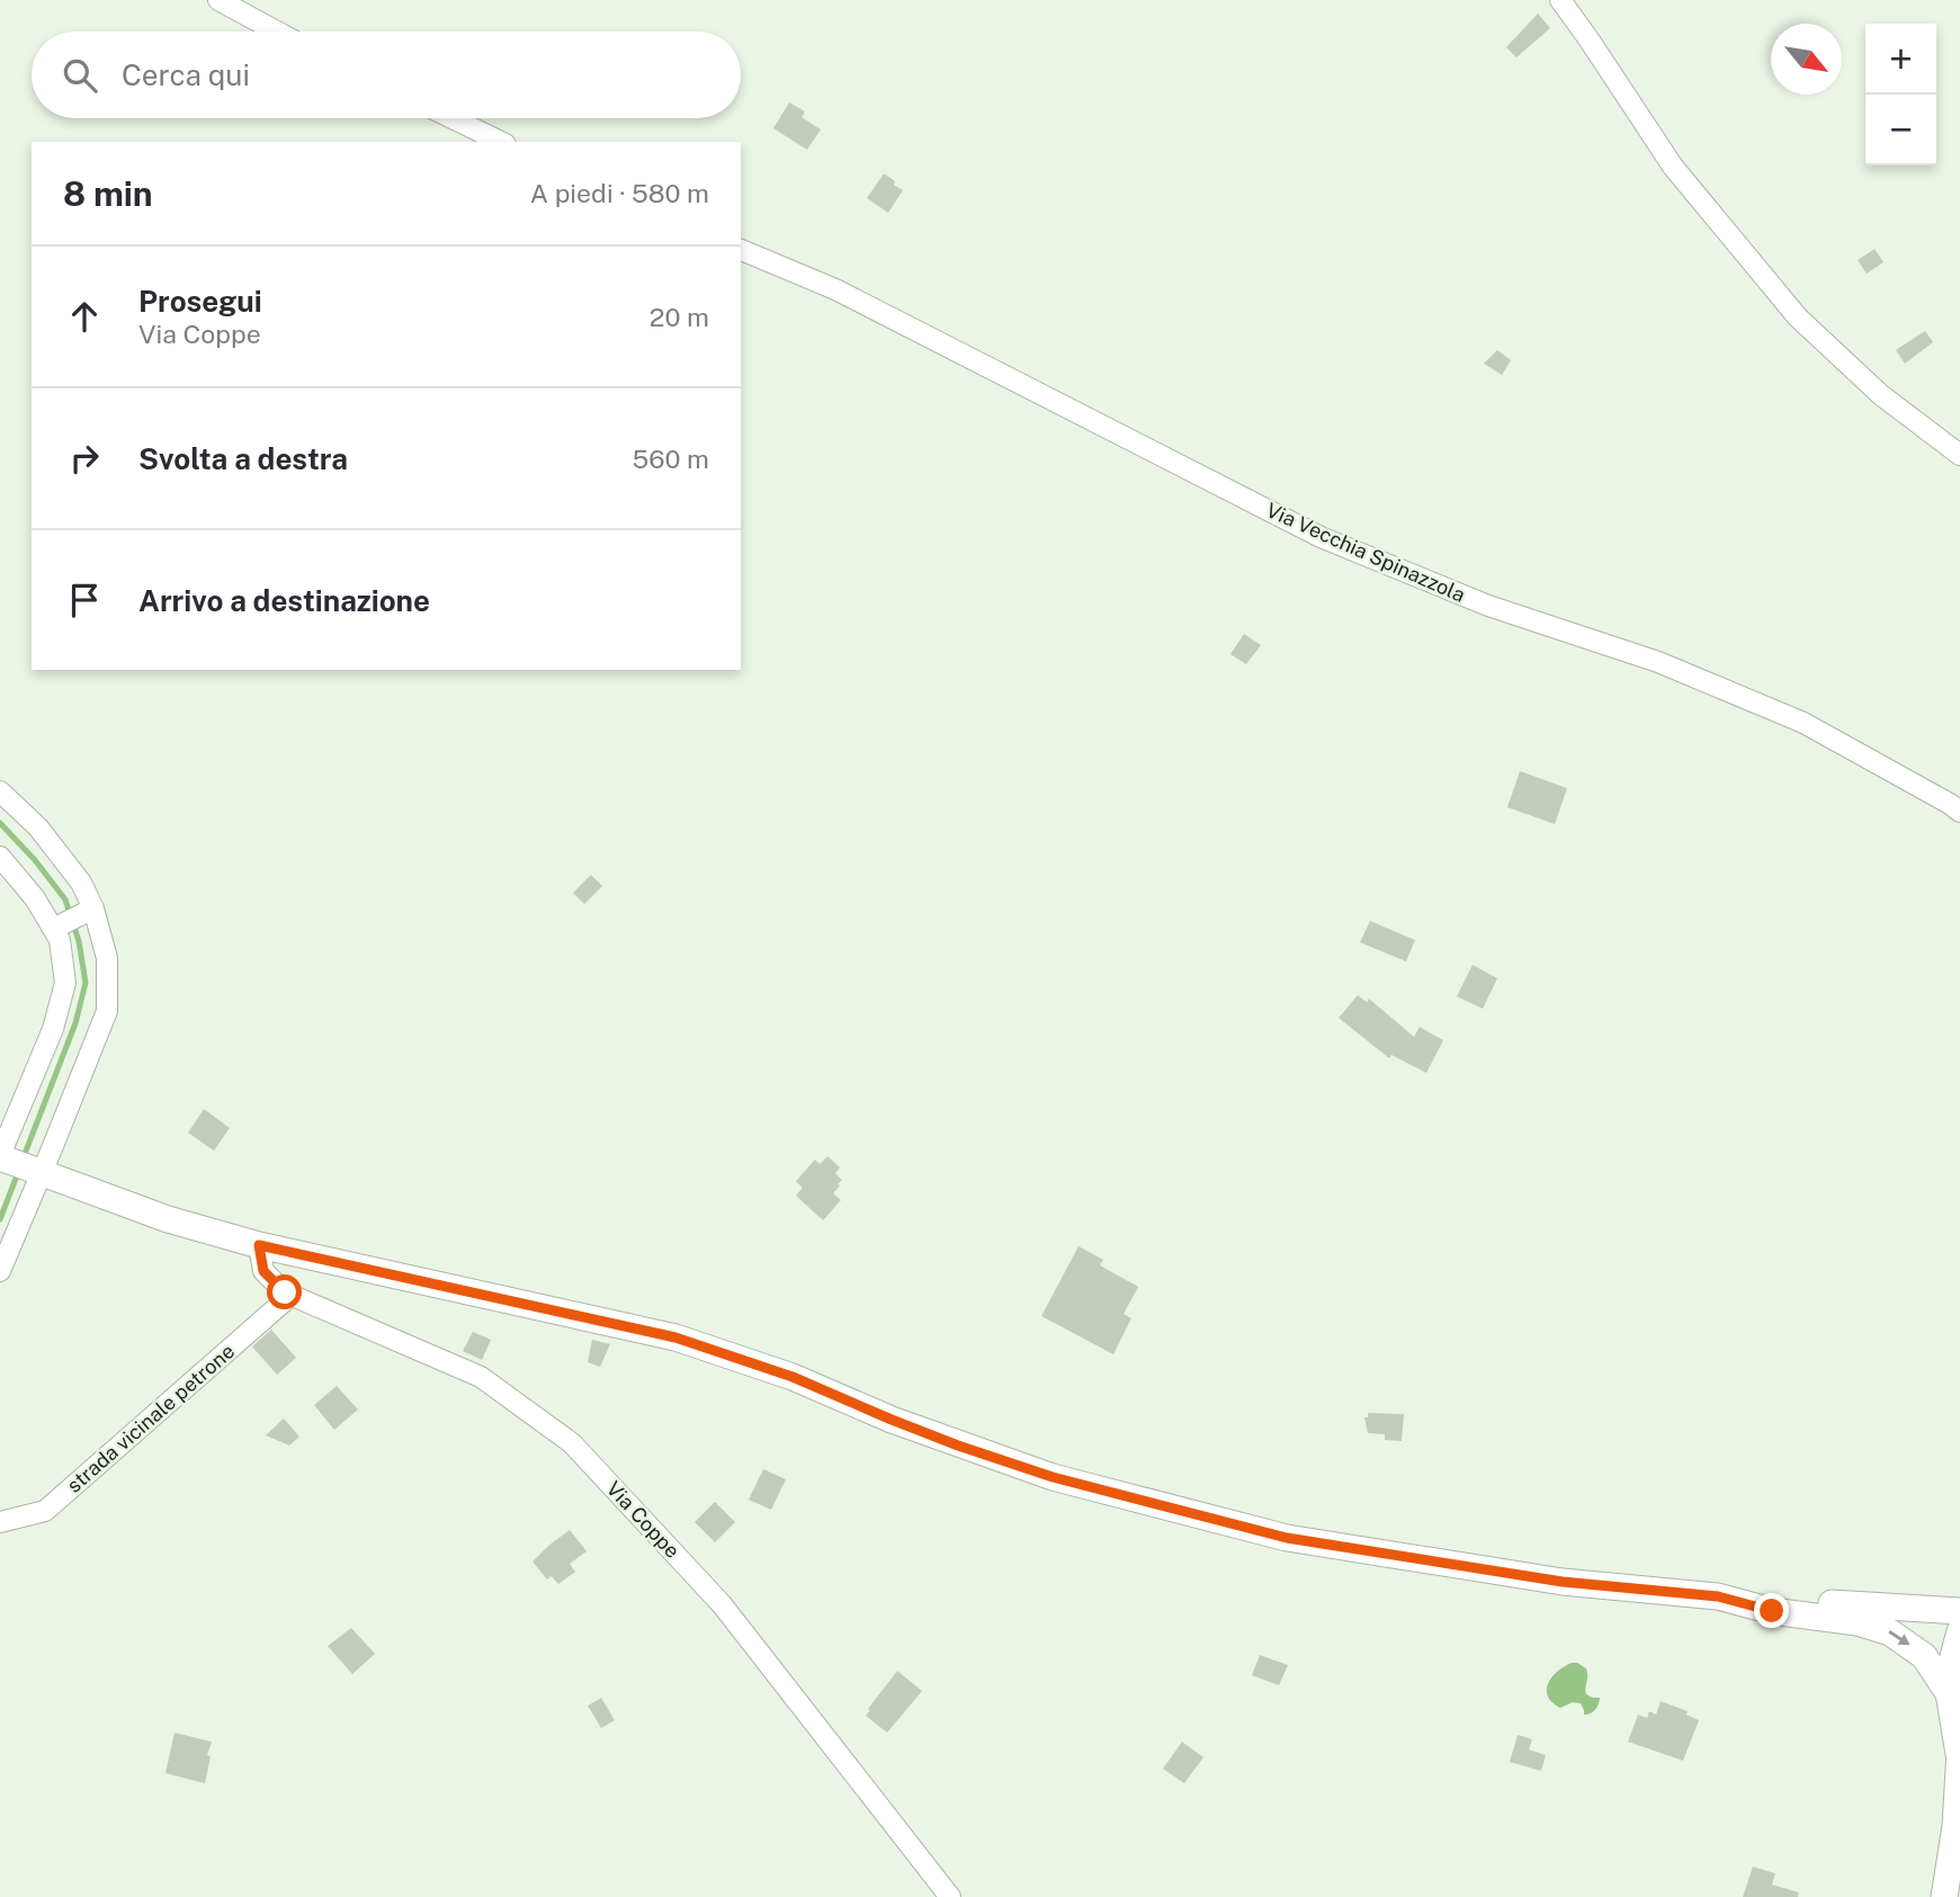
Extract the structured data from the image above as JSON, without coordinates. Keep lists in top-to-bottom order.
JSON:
{
  "streets": {
    "street": ["Via Vecchia Spinazzola", "strada vicinale petrone", "Via Coppe"]
  },
  "crossings": [
    ["strada vicinale petrone", "Via Coppe"]
  ],
  "north": "bottom right",
  "page": {
    "map_buttons": ["+", "−"],
    "search": "Cerca qui",
    "heading": ["8 min", "A piedi · 580 m"],
    "list": [
      ["Prosegui", "Via Coppe", "20 m"],
      ["Svolta a destra", "560 m"],
      "Arrivo a destinazione"
    ]
  }
}
